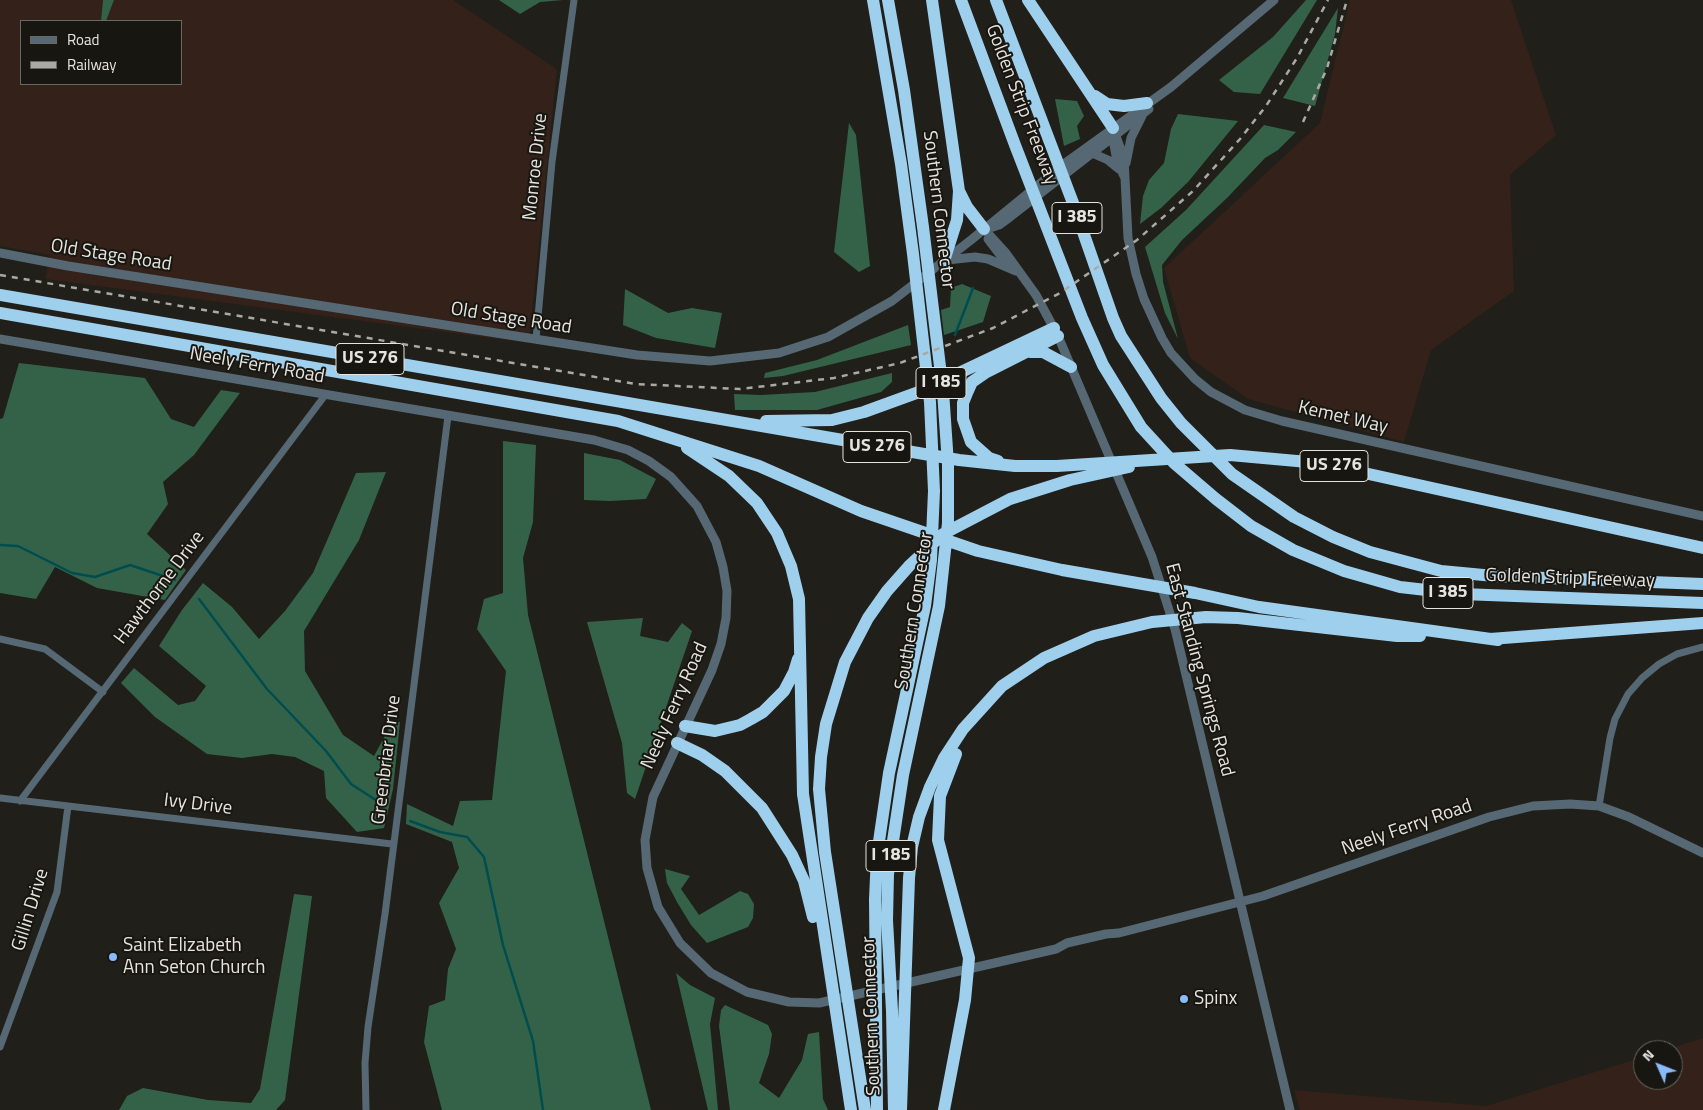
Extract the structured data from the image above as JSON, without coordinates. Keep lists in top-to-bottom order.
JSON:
{
  "streets": {
    "highway": [
      "Golden Strip Freeway",
      "Southern Connector",
      "I 385",
      "US 276",
      "I 185"
    ],
    "street": [
      "Monroe Drive",
      "Old Stage Road",
      "Neely Ferry Road",
      "Kemet Way",
      "Hawthorne Drive",
      "East Standing Springs Road",
      "Greenbriar Drive",
      "Ivy Drive",
      "Gillin Drive"
    ]
  },
  "crossings": [
    ["Monroe Drive", "Old Stage Road"],
    ["Old Stage Road", "Kemet Way"],
    ["Old Stage Road", "East Standing Springs Road"],
    ["Neely Ferry Road", "Hawthorne Drive"],
    ["Neely Ferry Road", "East Standing Springs Road"],
    ["Neely Ferry Road", "Greenbriar Drive"],
    ["Hawthorne Drive", "Ivy Drive"],
    ["Greenbriar Drive", "Ivy Drive"],
    ["Ivy Drive", "Gillin Drive"]
  ],
  "places": ["Saint Elizabeth Ann Seton Church", "Spinx"],
  "legend": ["Road", "Railway"],
  "north": "top left"
}
